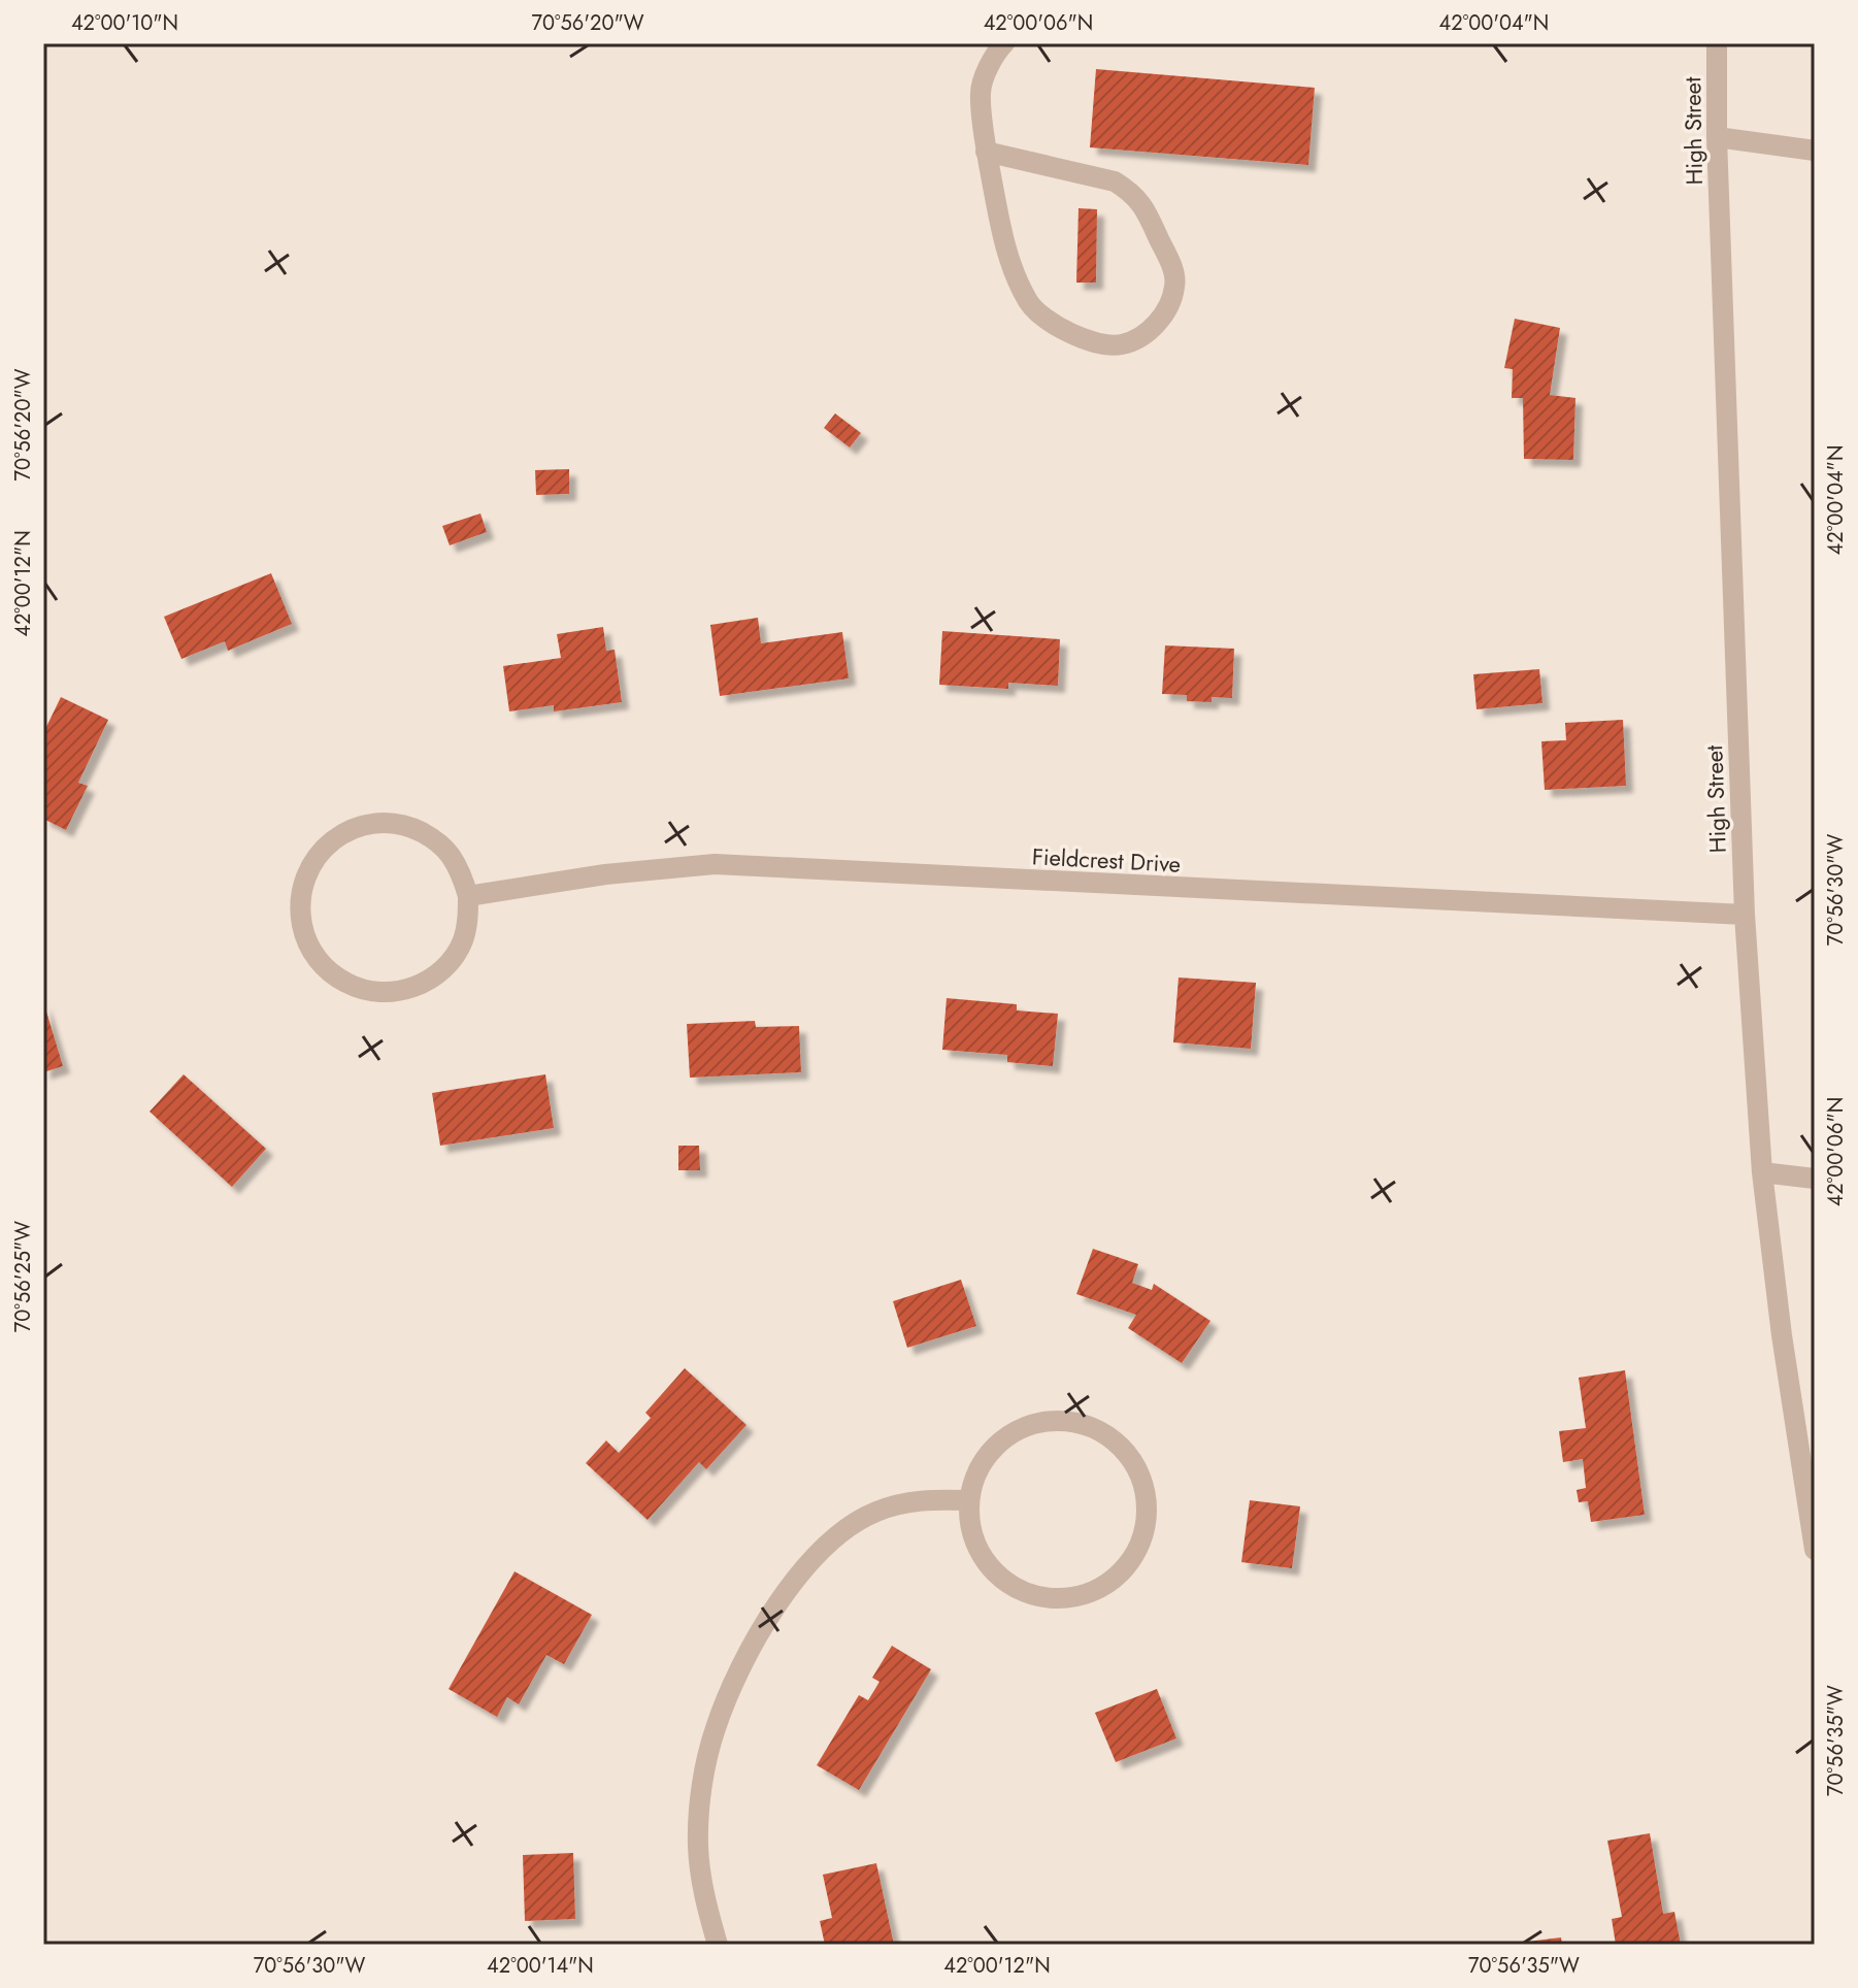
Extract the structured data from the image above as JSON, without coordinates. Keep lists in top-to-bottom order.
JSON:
{
  "streets": {
    "street": ["High Street", "Fieldcrest Drive"]
  },
  "crossings": [
    ["High Street", "Fieldcrest Drive"]
  ],
  "coordinates": [
    "42°00'10\"N",
    "70°56'20\"W",
    "42°00'06\"N",
    "42°00'04\"N",
    "42°00'12\"N",
    "70°56'30\"W",
    "70°56'25\"W",
    "70°56'35\"W",
    "42°00'14\"N"
  ]
}
